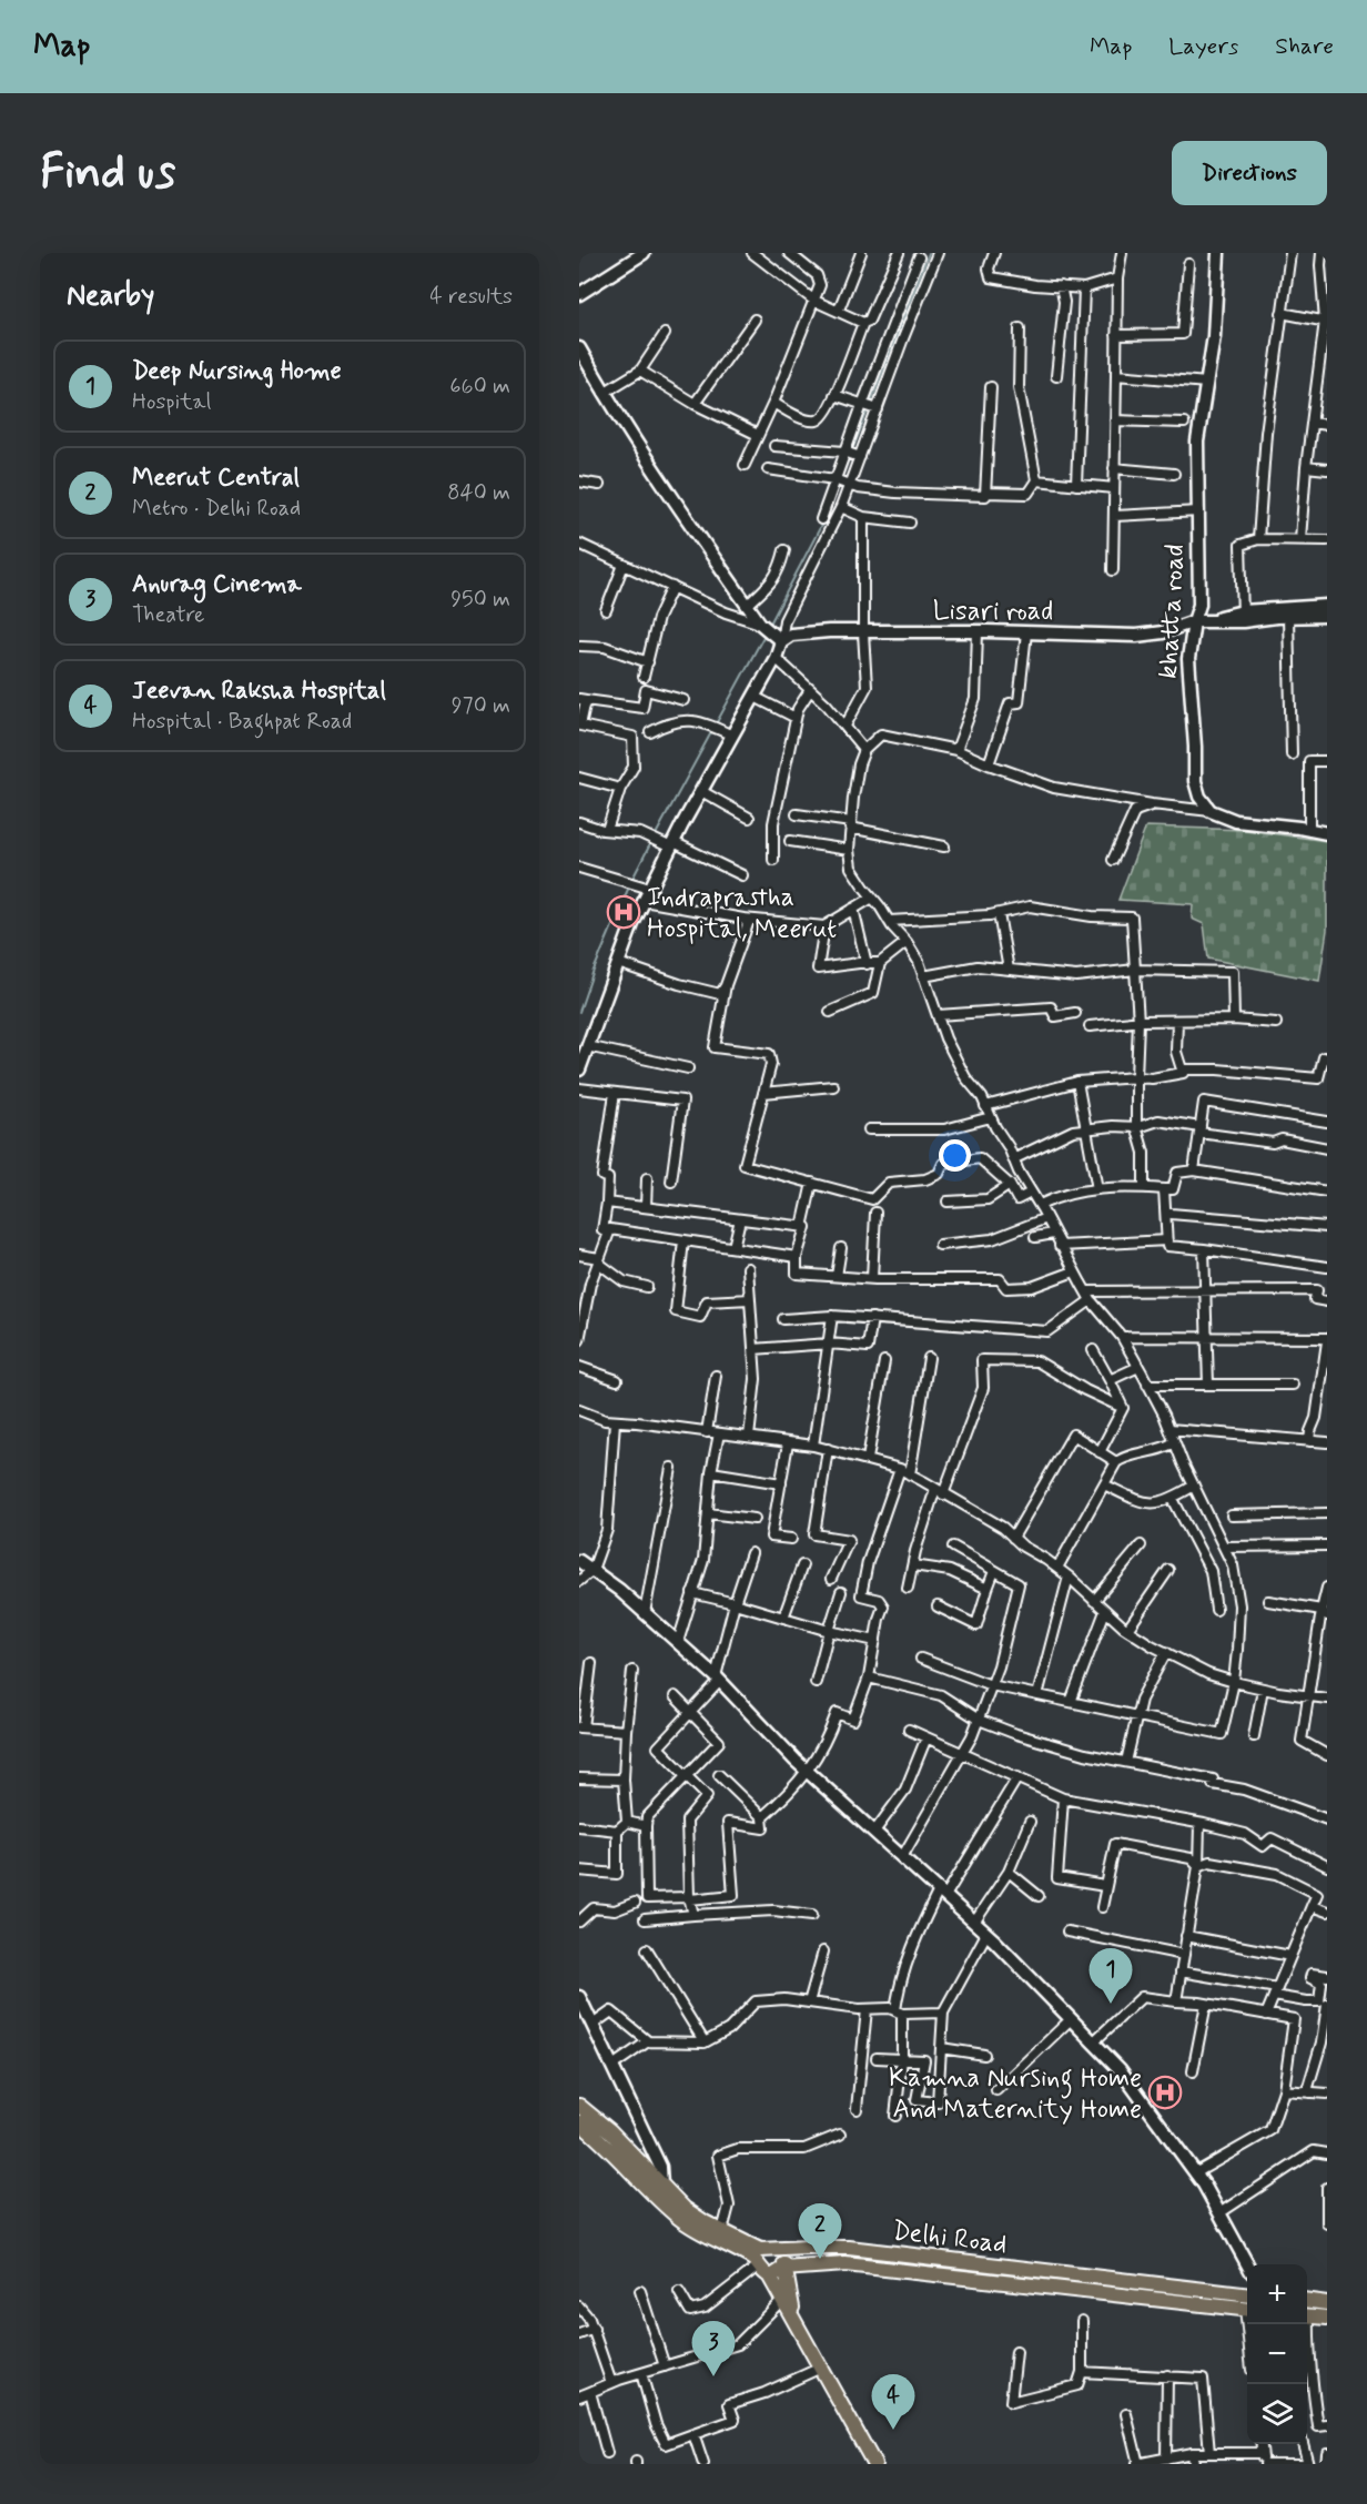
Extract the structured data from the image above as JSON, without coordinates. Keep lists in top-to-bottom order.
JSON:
{
  "streets": {
    "main road": ["Delhi Road"],
    "street": ["Lisari road", "khatta road"]
  },
  "crossings": [
    ["Lisari road", "khatta road"]
  ],
  "places": {
    "hospital": ["Indraprastha Hospital, Meerut", "Kamna Nursing Home And Maternity Home"]
  },
  "page": {
    "header": "Map",
    "nav": ["Map", "Layers", "Share"],
    "buttons": "Directions",
    "title": "Find us",
    "heading": ["Nearby", "4 results"],
    "list": [
      {
        "mark": "1",
        "name": "Deep Nursing Home",
        "note": "Hospital",
        "value": "660 m"
      },
      {
        "mark": "2",
        "name": "Meerut Central",
        "note": "Metro · Delhi Road",
        "value": "840 m"
      },
      {
        "mark": "3",
        "name": "Anurag Cinema",
        "note": "Theatre",
        "value": "950 m"
      },
      {
        "mark": "4",
        "name": "Jeevan Raksha Hospital",
        "note": "Hospital · Baghpat Road",
        "value": "970 m"
      }
    ],
    "pins": [
      "1",
      "2",
      "3",
      "4"
    ],
    "map_buttons": ["+", "−"]
  }
}
